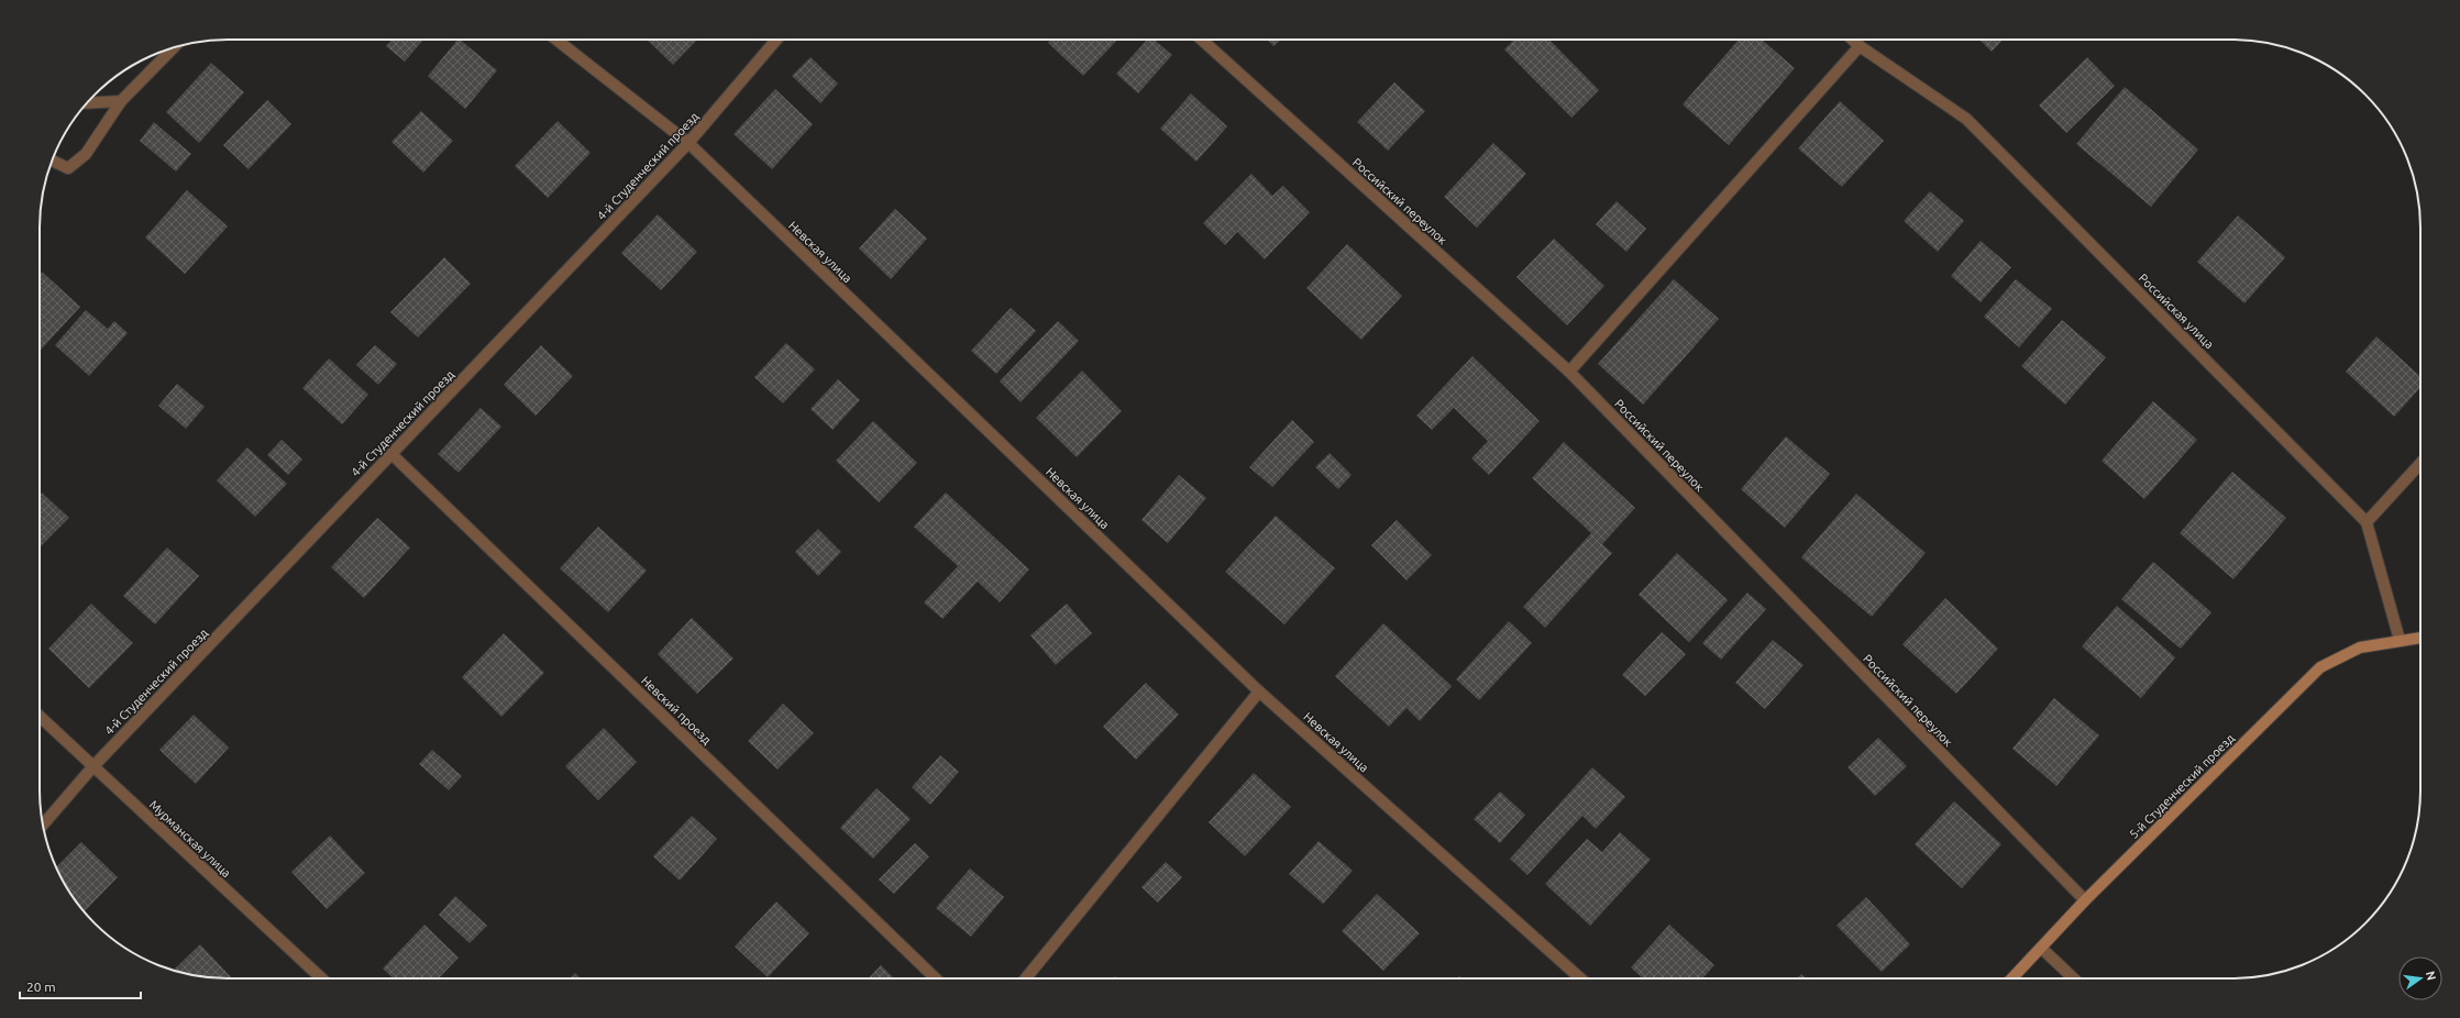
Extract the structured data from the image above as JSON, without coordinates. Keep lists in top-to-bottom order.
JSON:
{
  "streets": {
    "main road": ["5-й Студенческий проезд"],
    "street": [
      "4-й Студенческий проезд",
      "Российский переулок",
      "Невская улица",
      "Российская улица",
      "Невский проезд",
      "Мурманская улица"
    ]
  },
  "crossings": [
    ["4-й Студенческий проезд", "Невская улица"],
    ["4-й Студенческий проезд", "Невский проезд"],
    ["4-й Студенческий проезд", "Мурманская улица"],
    ["Российский переулок", "5-й Студенческий проезд"],
    ["Российская улица", "5-й Студенческий проезд"]
  ],
  "scale_bar": "20 m",
  "north": "right"
}
